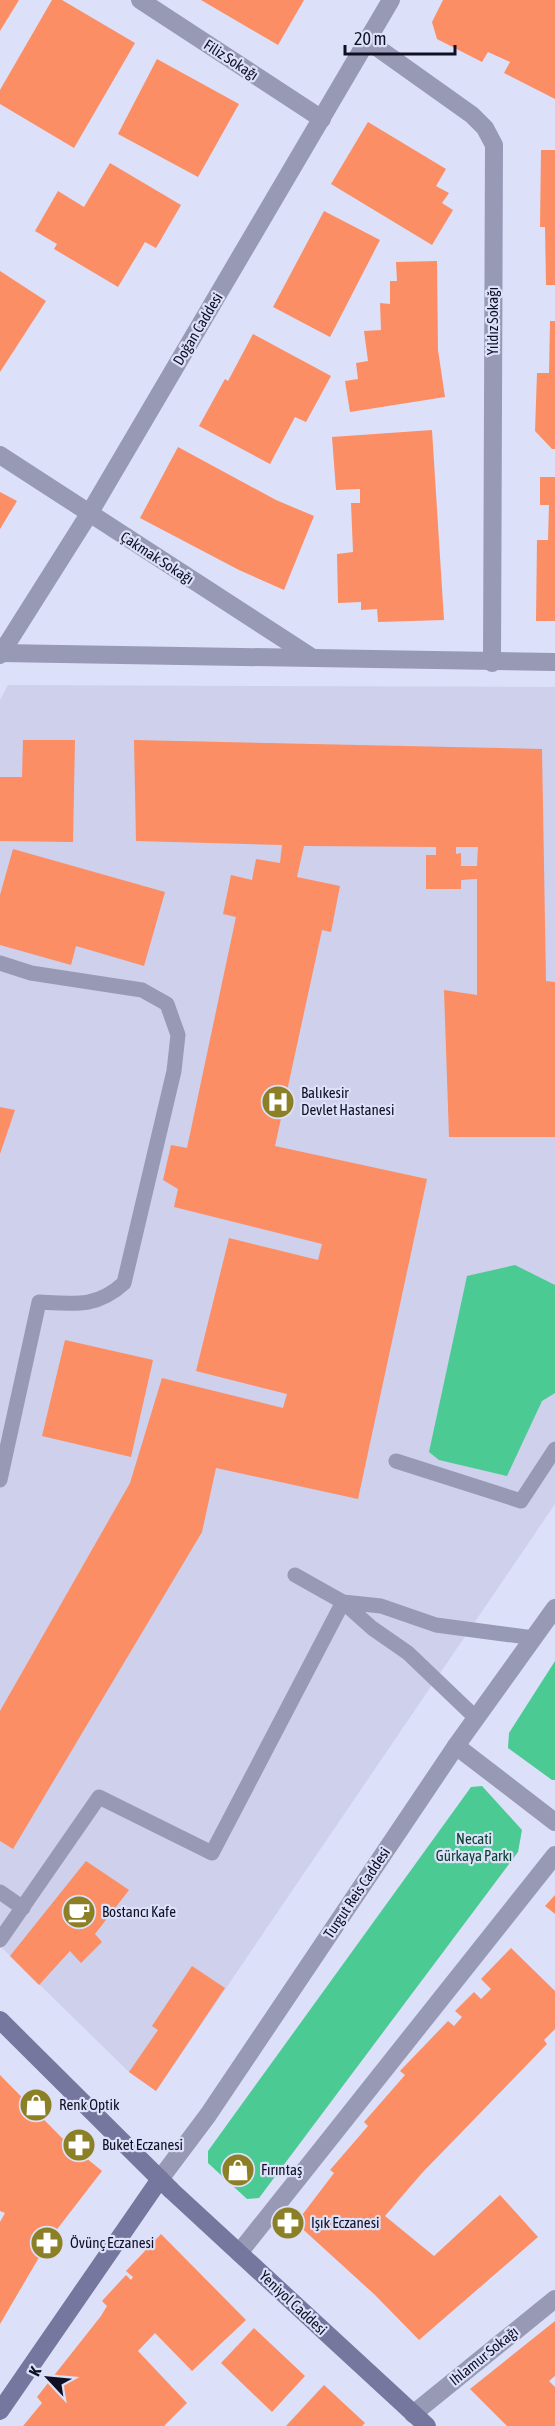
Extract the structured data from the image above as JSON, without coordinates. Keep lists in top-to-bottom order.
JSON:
{
  "streets": {
    "main road": ["Yeniyol Caddesi"],
    "street": [
      "Filiz Sokağı",
      "Yıldız Sokağı",
      "Doğan Caddesi",
      "Çakmak Sokağı",
      "Turgut Reis Caddesi",
      "Ihlamur Sokağı"
    ]
  },
  "crossings": [
    ["Filiz Sokağı", "Doğan Caddesi"],
    ["Yıldız Sokağı", "Doğan Caddesi"],
    ["Doğan Caddesi", "Çakmak Sokağı"],
    ["Turgut Reis Caddesi", "Yeniyol Caddesi"],
    ["Yeniyol Caddesi", "Ihlamur Sokağı"]
  ],
  "parks": ["Necati Gürkaya Parkı"],
  "places": {
    "hospital": ["Balıkesir Devlet Hastanesi"],
    "cafe": ["Bostancı Kafe"],
    "shop": ["Renk Optik", "Fırıntaş"],
    "pharmacy": ["Buket Eczanesi", "Işık Eczanesi", "Övünç Eczanesi"]
  },
  "scale_bar": "20 m",
  "north": "top left"
}
